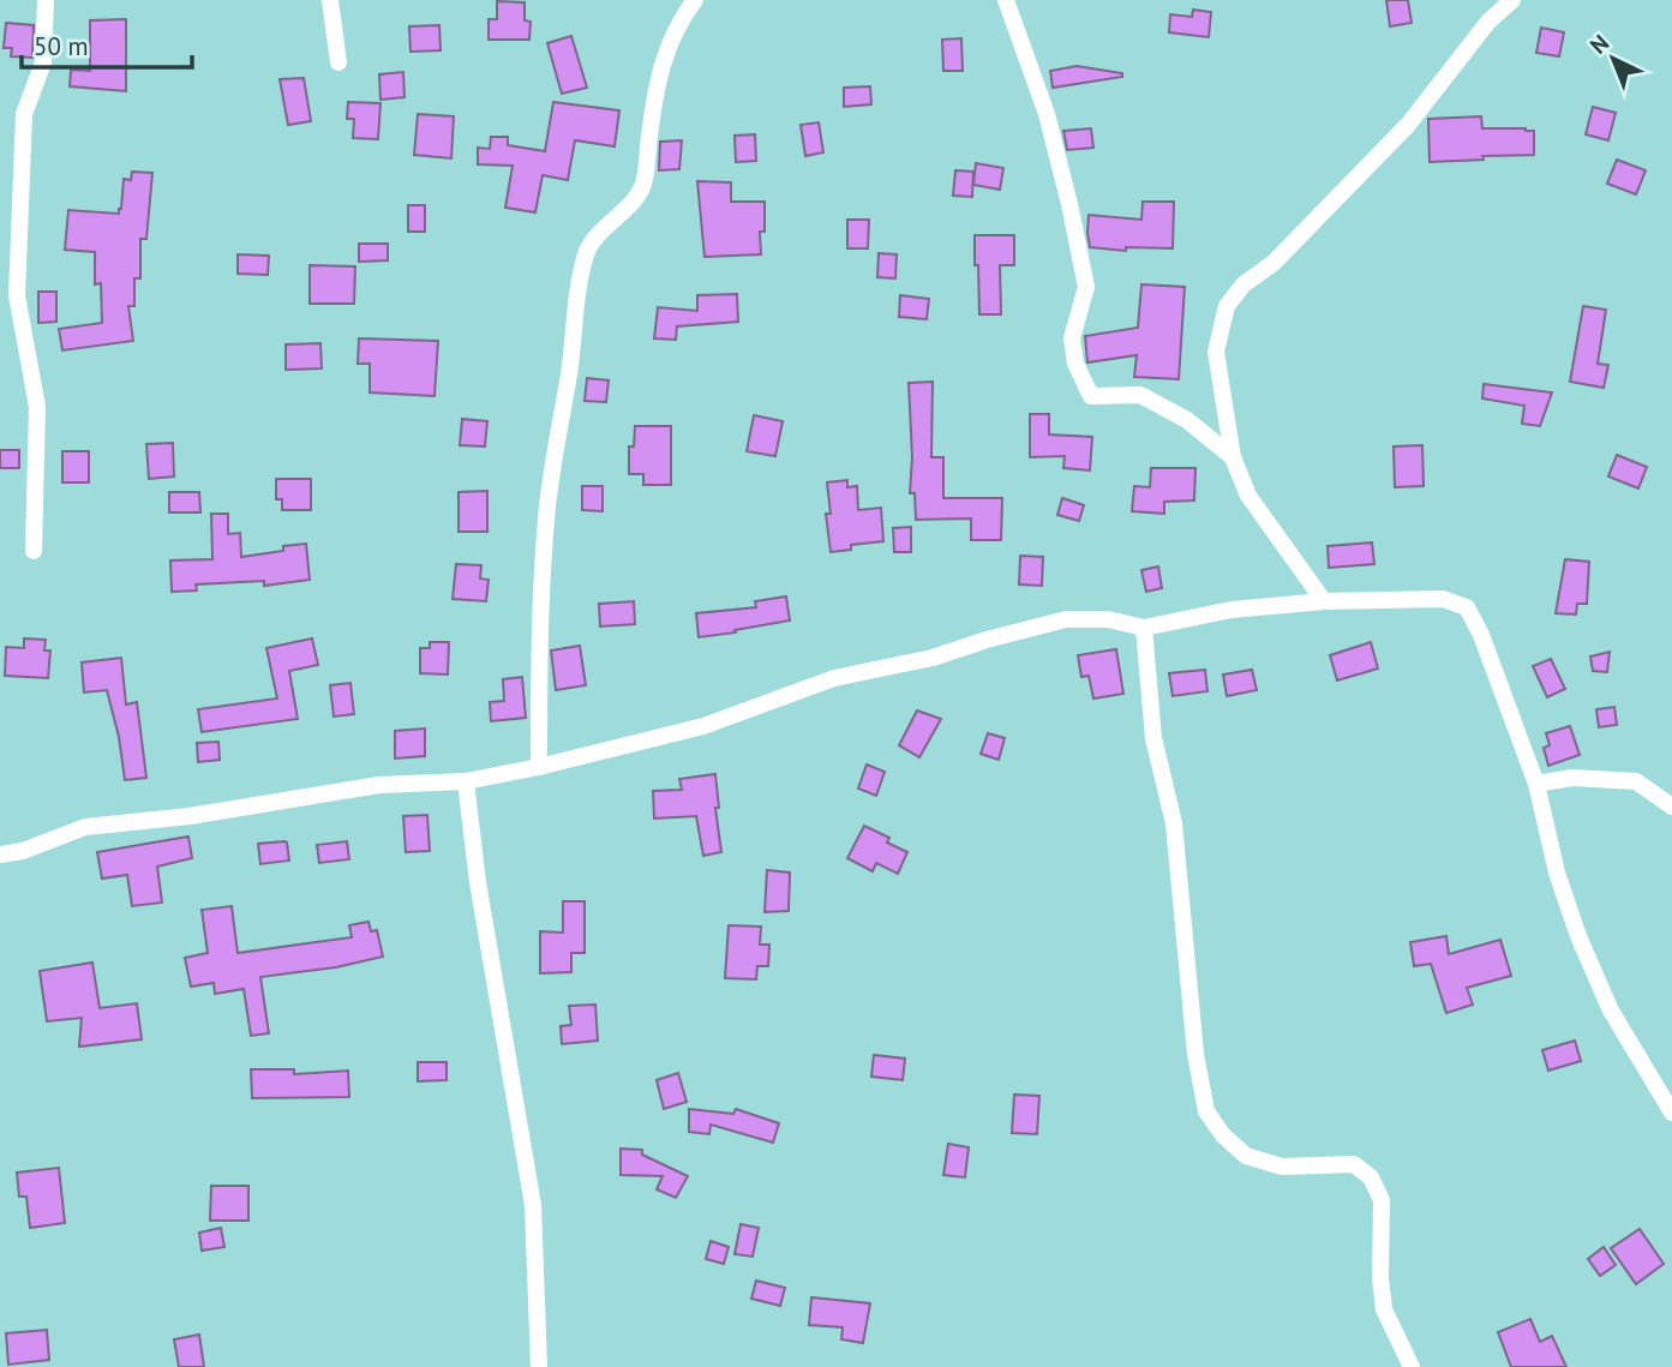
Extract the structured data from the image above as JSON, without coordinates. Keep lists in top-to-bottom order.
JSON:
{
  "scale_bar": "50 m",
  "north": "top left"
}
